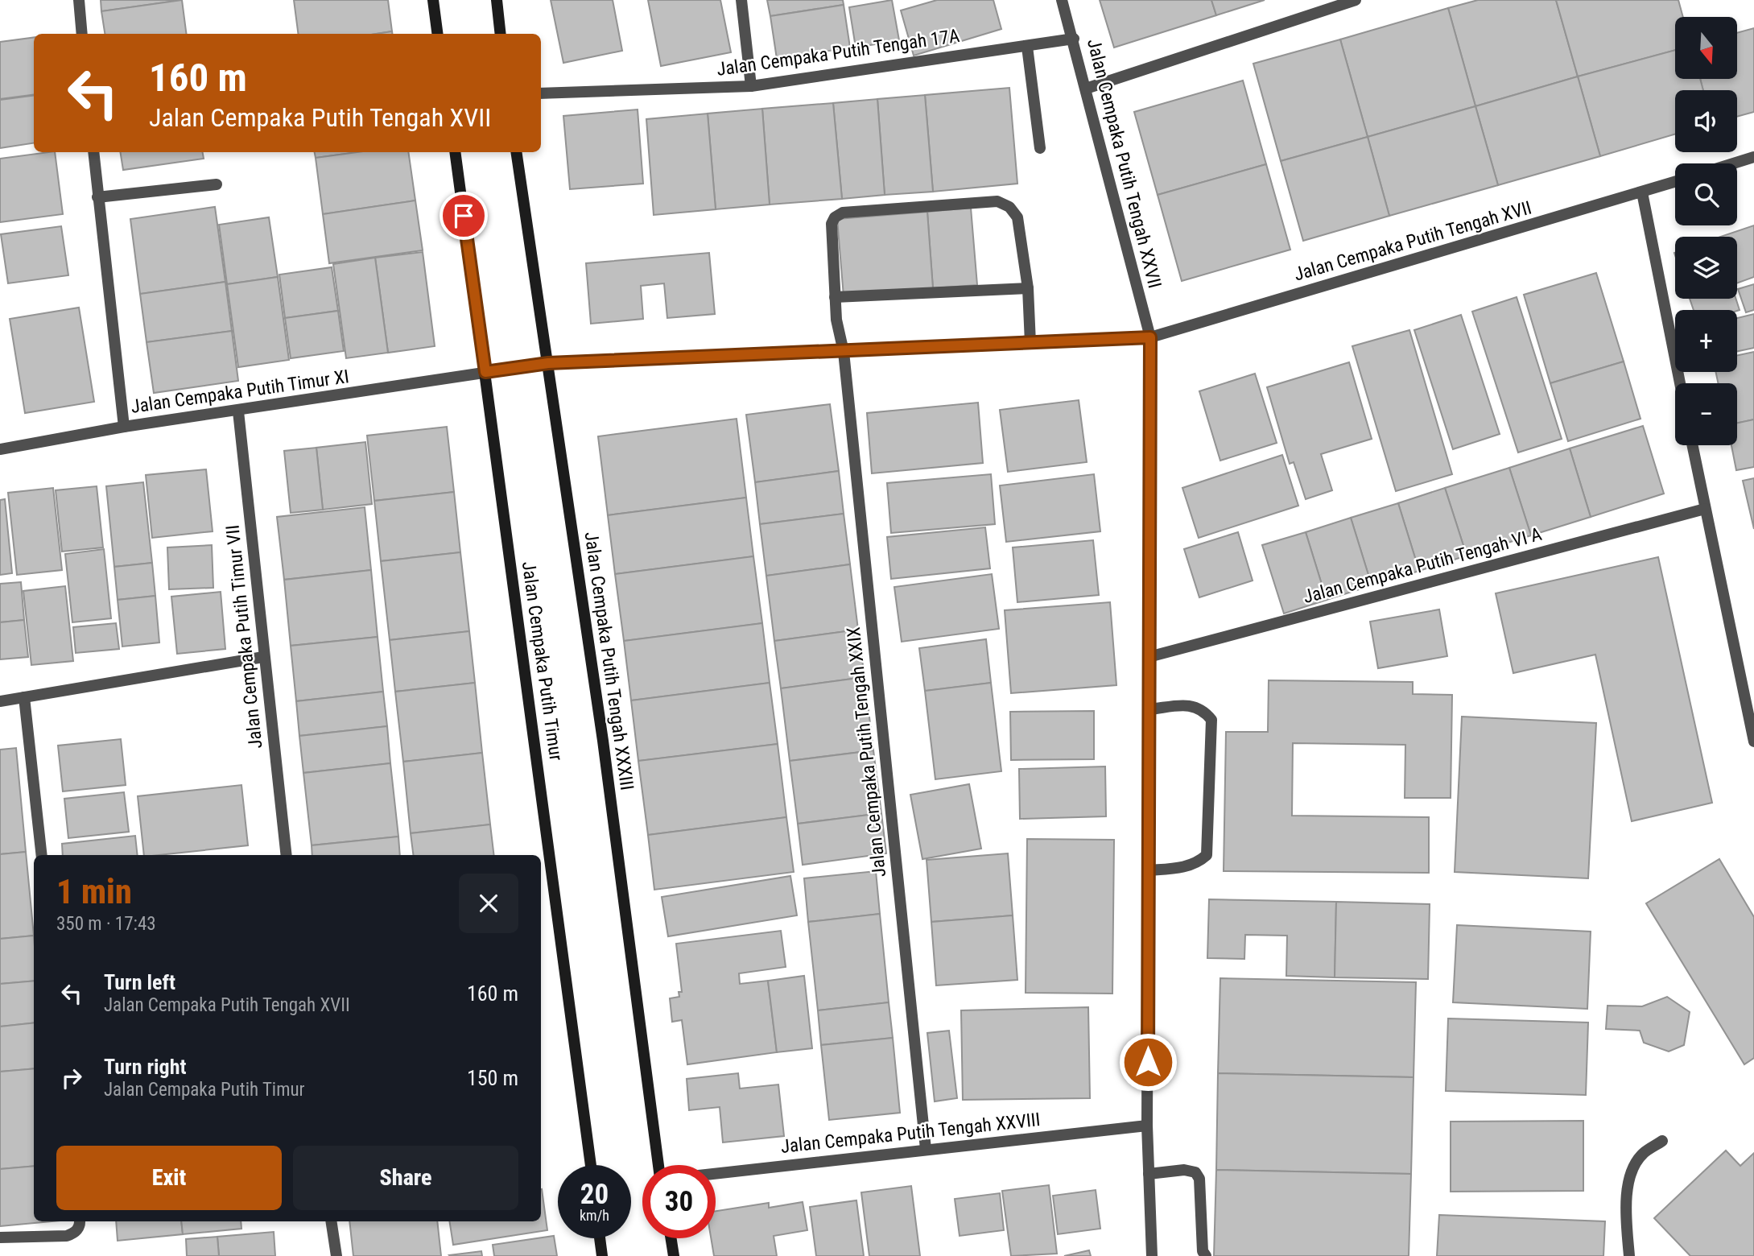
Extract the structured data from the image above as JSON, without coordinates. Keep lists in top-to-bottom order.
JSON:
{
  "streets": {
    "street": [
      "Jalan Cempaka Putih Tengah 17A",
      "Jalan Cempaka Putih Tengah XXVII",
      "Jalan Cempaka Putih Tengah XVII",
      "Jalan Cempaka Putih Timur XI",
      "Jalan Cempaka Putih Tengah VI A",
      "Jalan Cempaka Putih Timur VII",
      "Jalan Cempaka Putih Timur",
      "Jalan Cempaka Putih Tengah XXXIII",
      "Jalan Cempaka Putih Tengah XXIX",
      "Jalan Cempaka Putih Tengah XXVIII"
    ]
  },
  "crossings": [
    ["Jalan Cempaka Putih Tengah 17A", "Jalan Cempaka Putih Tengah XXVII"],
    ["Jalan Cempaka Putih Tengah XXVII", "Jalan Cempaka Putih Tengah XVII"],
    ["Jalan Cempaka Putih Tengah XVII", "Jalan Cempaka Putih Timur XI"],
    ["Jalan Cempaka Putih Tengah XVII", "Jalan Cempaka Putih Timur"],
    ["Jalan Cempaka Putih Tengah XVII", "Jalan Cempaka Putih Tengah XXXIII"],
    ["Jalan Cempaka Putih Tengah XVII", "Jalan Cempaka Putih Tengah XXIX"],
    ["Jalan Cempaka Putih Timur XI", "Jalan Cempaka Putih Timur VII"],
    ["Jalan Cempaka Putih Timur XI", "Jalan Cempaka Putih Timur"],
    ["Jalan Cempaka Putih Tengah XXIX", "Jalan Cempaka Putih Tengah XXVIII"]
  ],
  "north": "bottom",
  "page": {
    "map_buttons": ["+", "−"],
    "turn": ["160 m", "Jalan Cempaka Putih Tengah XVII"],
    "heading": ["1 min", "350 m · 17:43"],
    "list": [
      {
        "name": "Turn left",
        "note": "Jalan Cempaka Putih Tengah XVII",
        "value": "160 m"
      },
      {
        "name": "Turn right",
        "note": "Jalan Cempaka Putih Timur",
        "value": "150 m"
      }
    ],
    "buttons": ["Exit", "Share"],
    "speed": "20 km/h",
    "limit": "30"
  }
}
